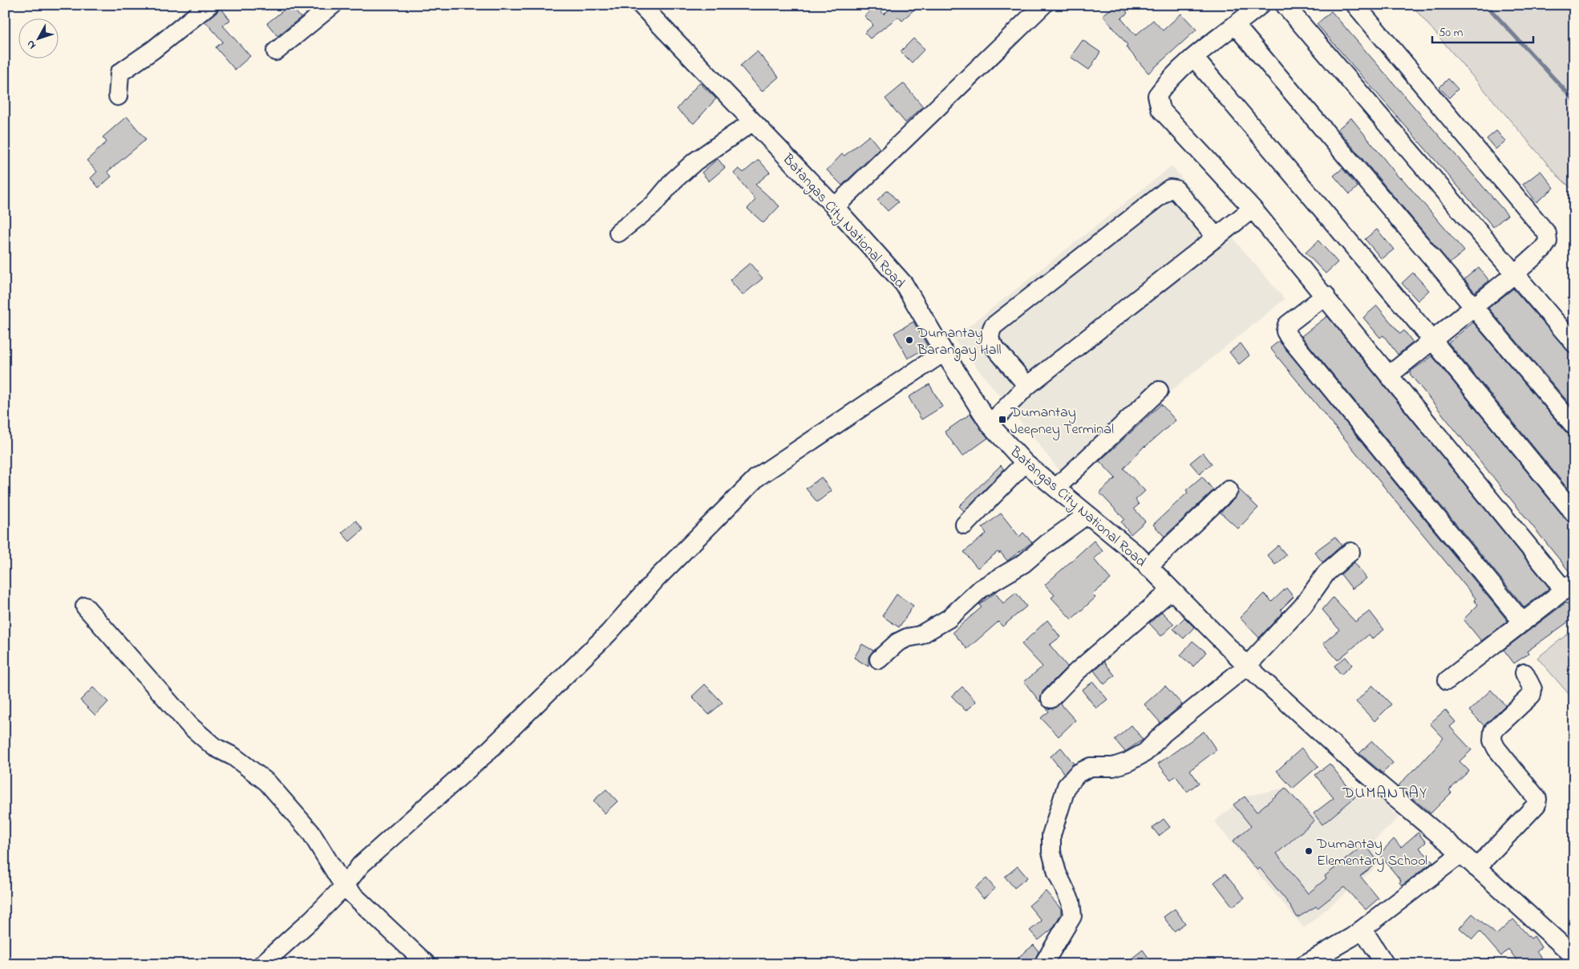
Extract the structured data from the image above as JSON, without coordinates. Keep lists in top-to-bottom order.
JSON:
{
  "streets": {
    "street": ["Batangas City National Road"]
  },
  "districts": ["DUMANTAY"],
  "places": {
    "other": ["Dumantay Barangay Hall", "Dumantay Elementary School"],
    "transit": ["Dumantay Jeepney Terminal"]
  },
  "scale_bar": "50 m",
  "north": "bottom left"
}
